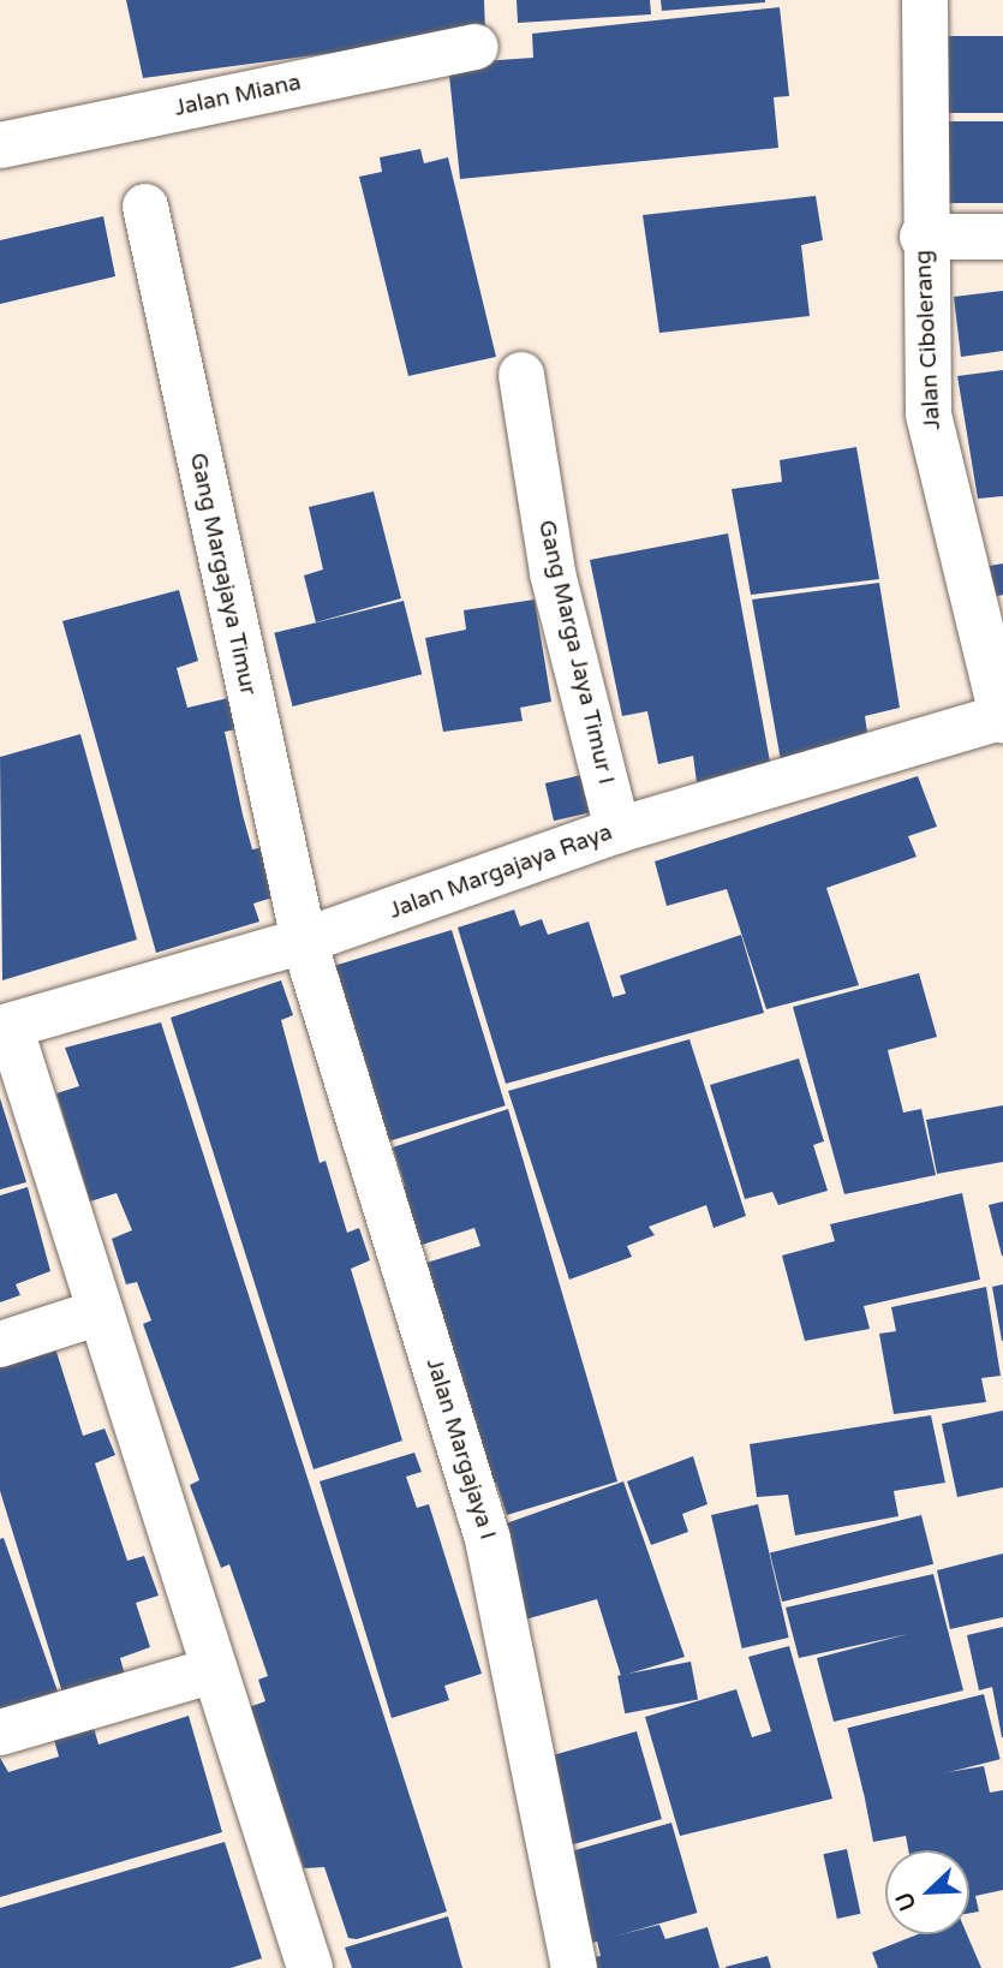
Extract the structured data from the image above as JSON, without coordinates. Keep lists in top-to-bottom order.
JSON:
{
  "streets": {
    "street": [
      "Jalan Miana",
      "Jalan Cibolerang",
      "Gang Margajaya Timur",
      "Gang Marga Jaya Timur I",
      "Jalan Margajaya Raya",
      "Jalan Margajaya I"
    ]
  },
  "crossings": [
    ["Jalan Cibolerang", "Jalan Margajaya Raya"],
    ["Gang Margajaya Timur", "Jalan Margajaya Raya"],
    ["Gang Margajaya Timur", "Jalan Margajaya I"],
    ["Gang Marga Jaya Timur I", "Jalan Margajaya Raya"],
    ["Jalan Margajaya Raya", "Jalan Margajaya I"]
  ],
  "north": "bottom left"
}
